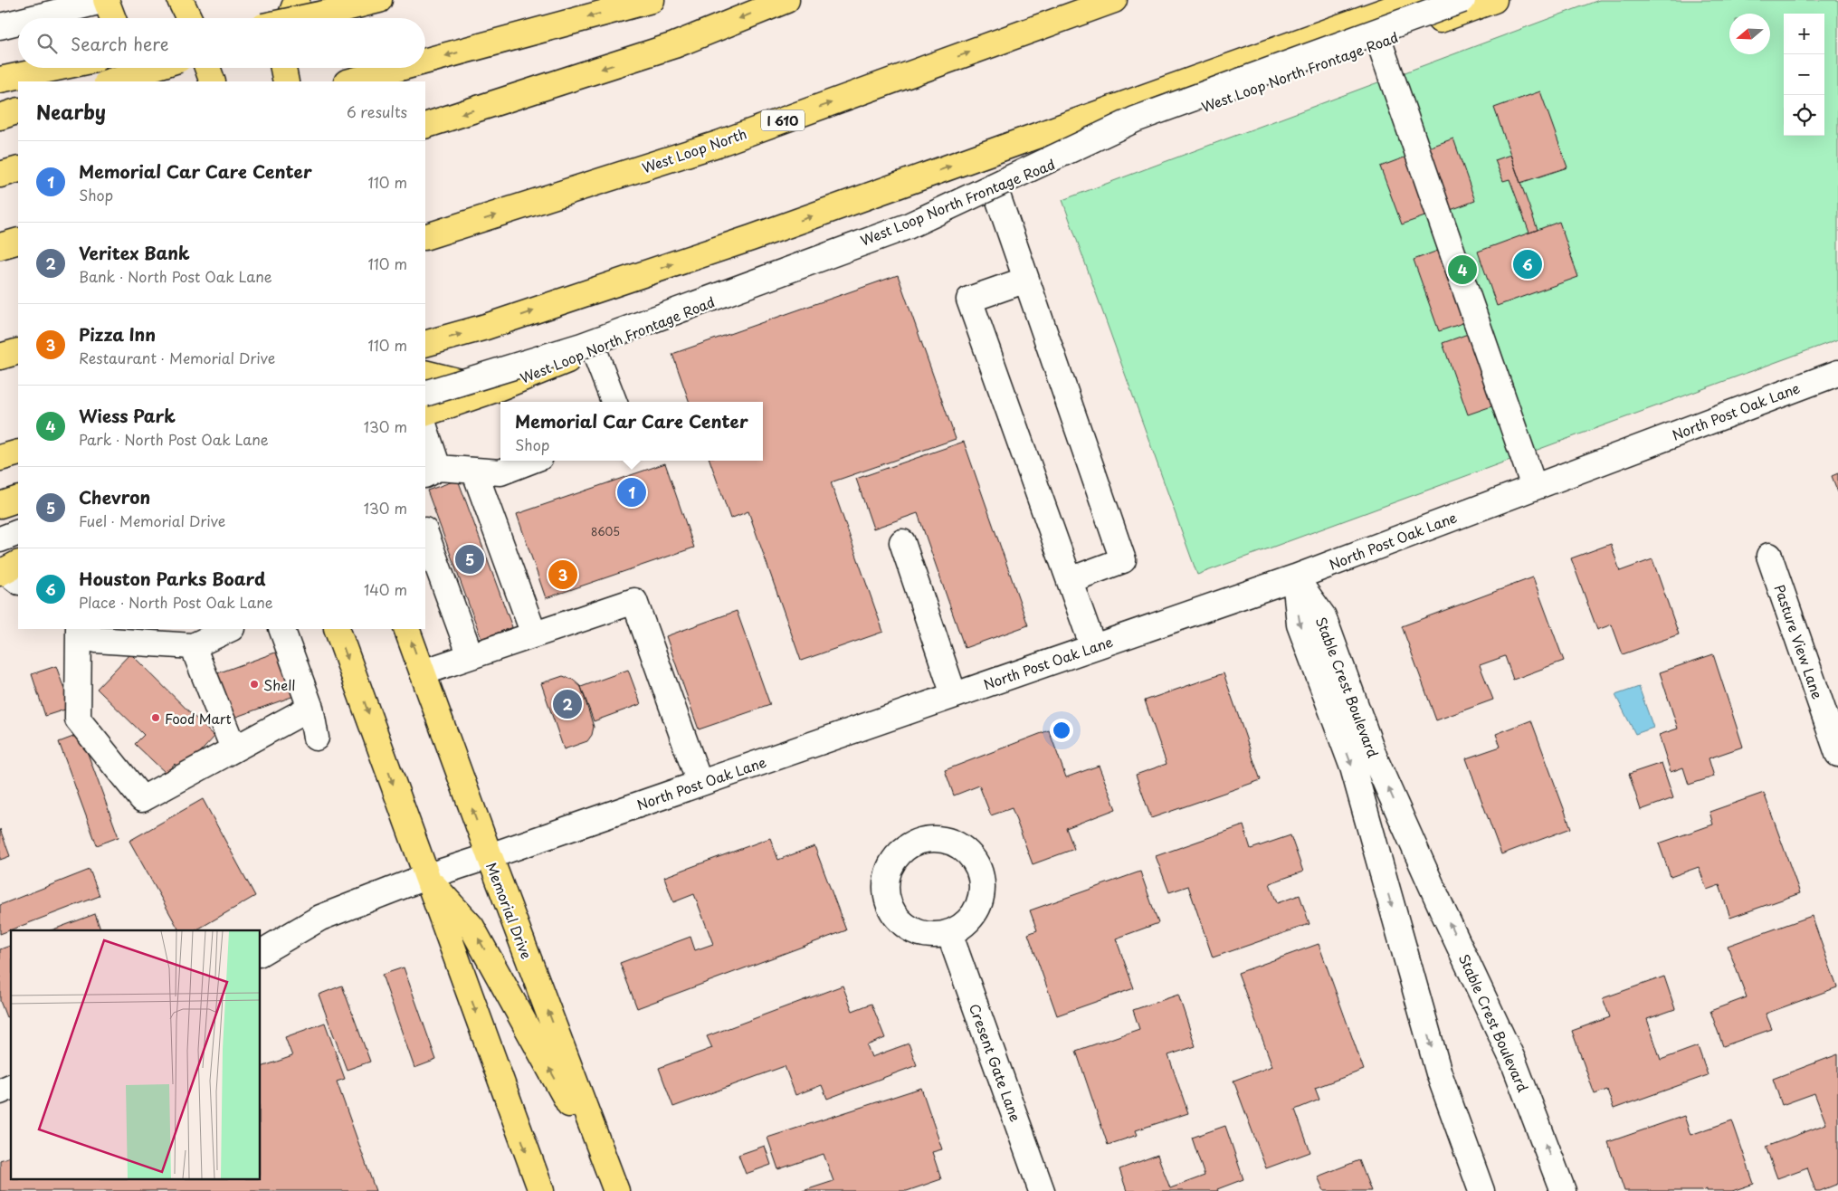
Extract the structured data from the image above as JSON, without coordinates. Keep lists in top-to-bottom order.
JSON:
{
  "streets": {
    "main road": [
      "West Loop North Frontage Road",
      "I 610",
      "West Loop North",
      "Memorial Drive"
    ],
    "street": [
      "North Post Oak Lane",
      "Pasture View Lane",
      "Stable Crest Boulevard",
      "Cresent Gate Lane"
    ]
  },
  "crossings": [
    ["North Post Oak Lane", "Stable Crest Boulevard"],
    ["North Post Oak Lane", "Memorial Drive"]
  ],
  "places": ["Shell", "Food Mart"],
  "house_numbers": ["8605"],
  "north": "left",
  "page": {
    "map_buttons": ["+", "−"],
    "search": "Search here",
    "heading": ["Nearby", "6 results"],
    "list": [
      {
        "mark": "1",
        "name": "Memorial Car Care Center",
        "note": "Shop",
        "value": "110 m"
      },
      {
        "mark": "2",
        "name": "Veritex Bank",
        "note": "Bank · North Post Oak Lane",
        "value": "110 m"
      },
      {
        "mark": "3",
        "name": "Pizza Inn",
        "note": "Restaurant · Memorial Drive",
        "value": "110 m"
      },
      {
        "mark": "4",
        "name": "Wiess Park",
        "note": "Park · North Post Oak Lane",
        "value": "130 m"
      },
      {
        "mark": "5",
        "name": "Chevron",
        "note": "Fuel · Memorial Drive",
        "value": "130 m"
      },
      {
        "mark": "6",
        "name": "Houston Parks Board",
        "note": "Place · North Post Oak Lane",
        "value": "140 m"
      }
    ],
    "pins": [
      "6",
      "4",
      "1",
      "5",
      "3",
      "2"
    ],
    "popup": ["Memorial Car Care Center", "Shop"]
  }
}
